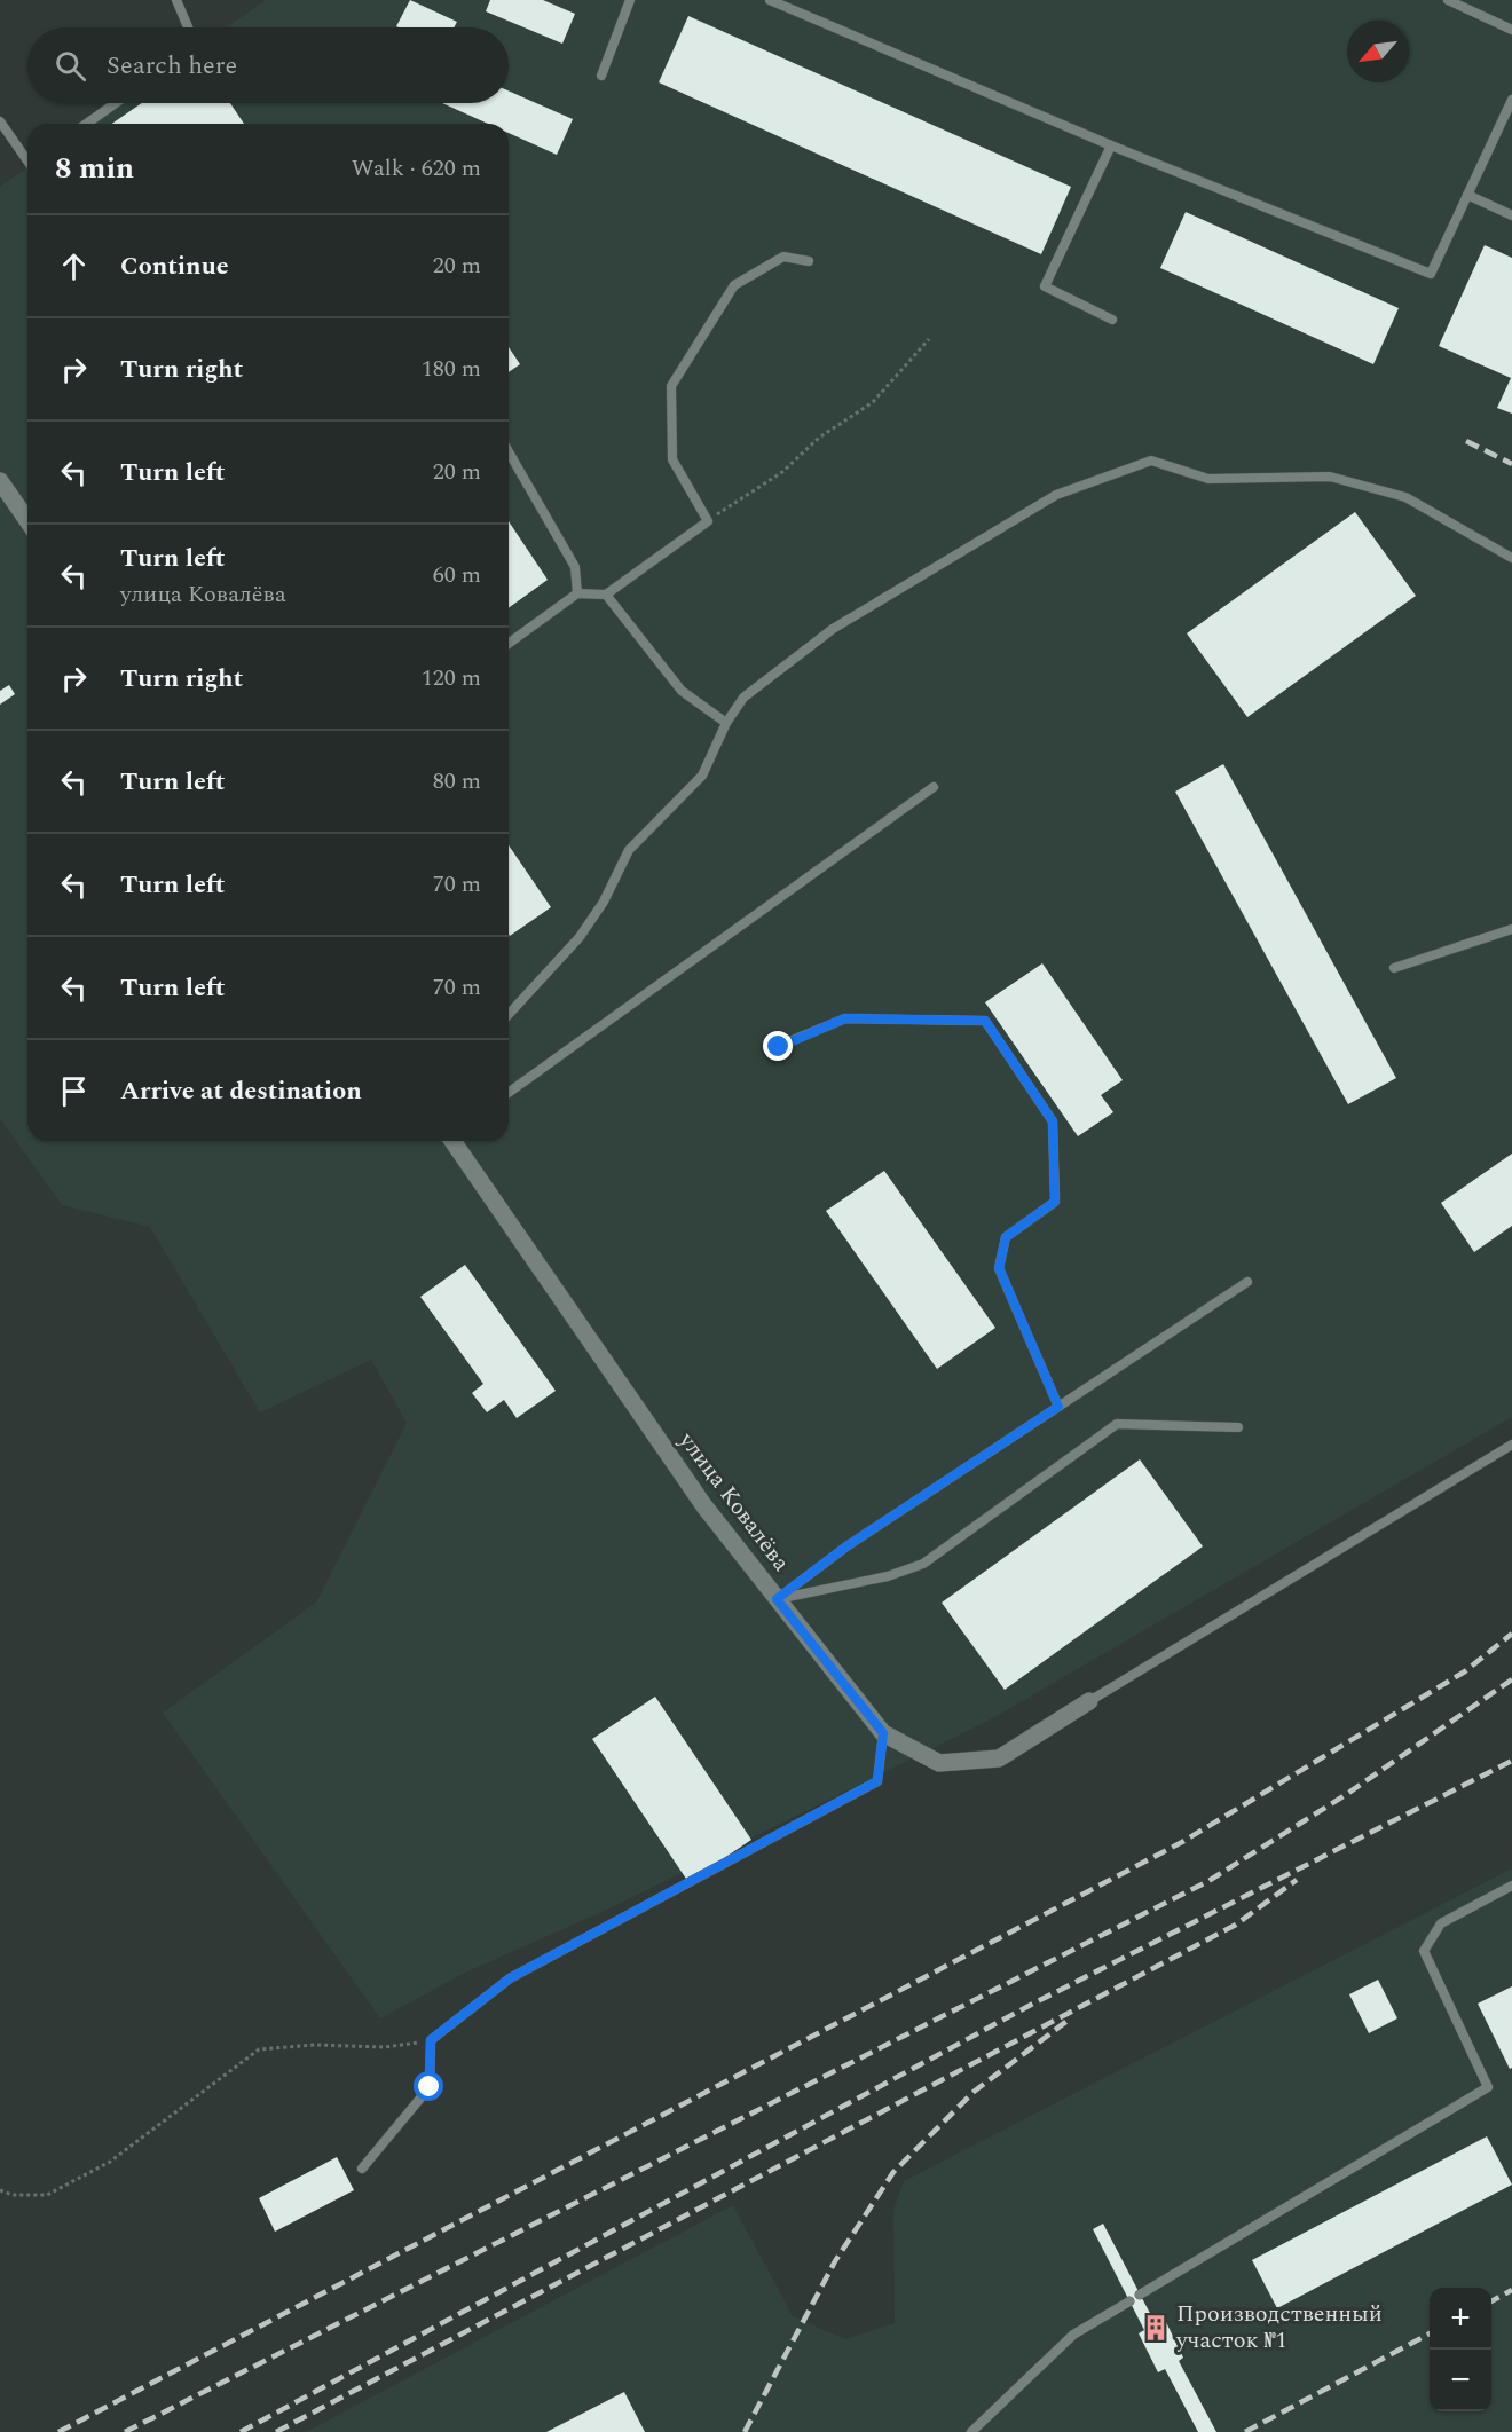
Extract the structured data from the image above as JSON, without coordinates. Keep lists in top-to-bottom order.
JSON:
{
  "streets": {
    "street": ["улица Ковалёва"]
  },
  "places": {
    "building": ["Производственный участок №1"]
  },
  "north": "bottom left",
  "page": {
    "search": "Search here",
    "heading": ["8 min", "Walk · 620 m"],
    "list": [
      ["Continue", "20 m"],
      ["Turn right", "180 m"],
      ["Turn left", "20 m"],
      ["Turn left", "улица Ковалёва", "60 m"],
      ["Turn right", "120 m"],
      ["Turn left", "80 m"],
      ["Turn left", "70 m"],
      ["Turn left", "70 m"],
      "Arrive at destination"
    ],
    "map_buttons": ["+", "−"]
  }
}
